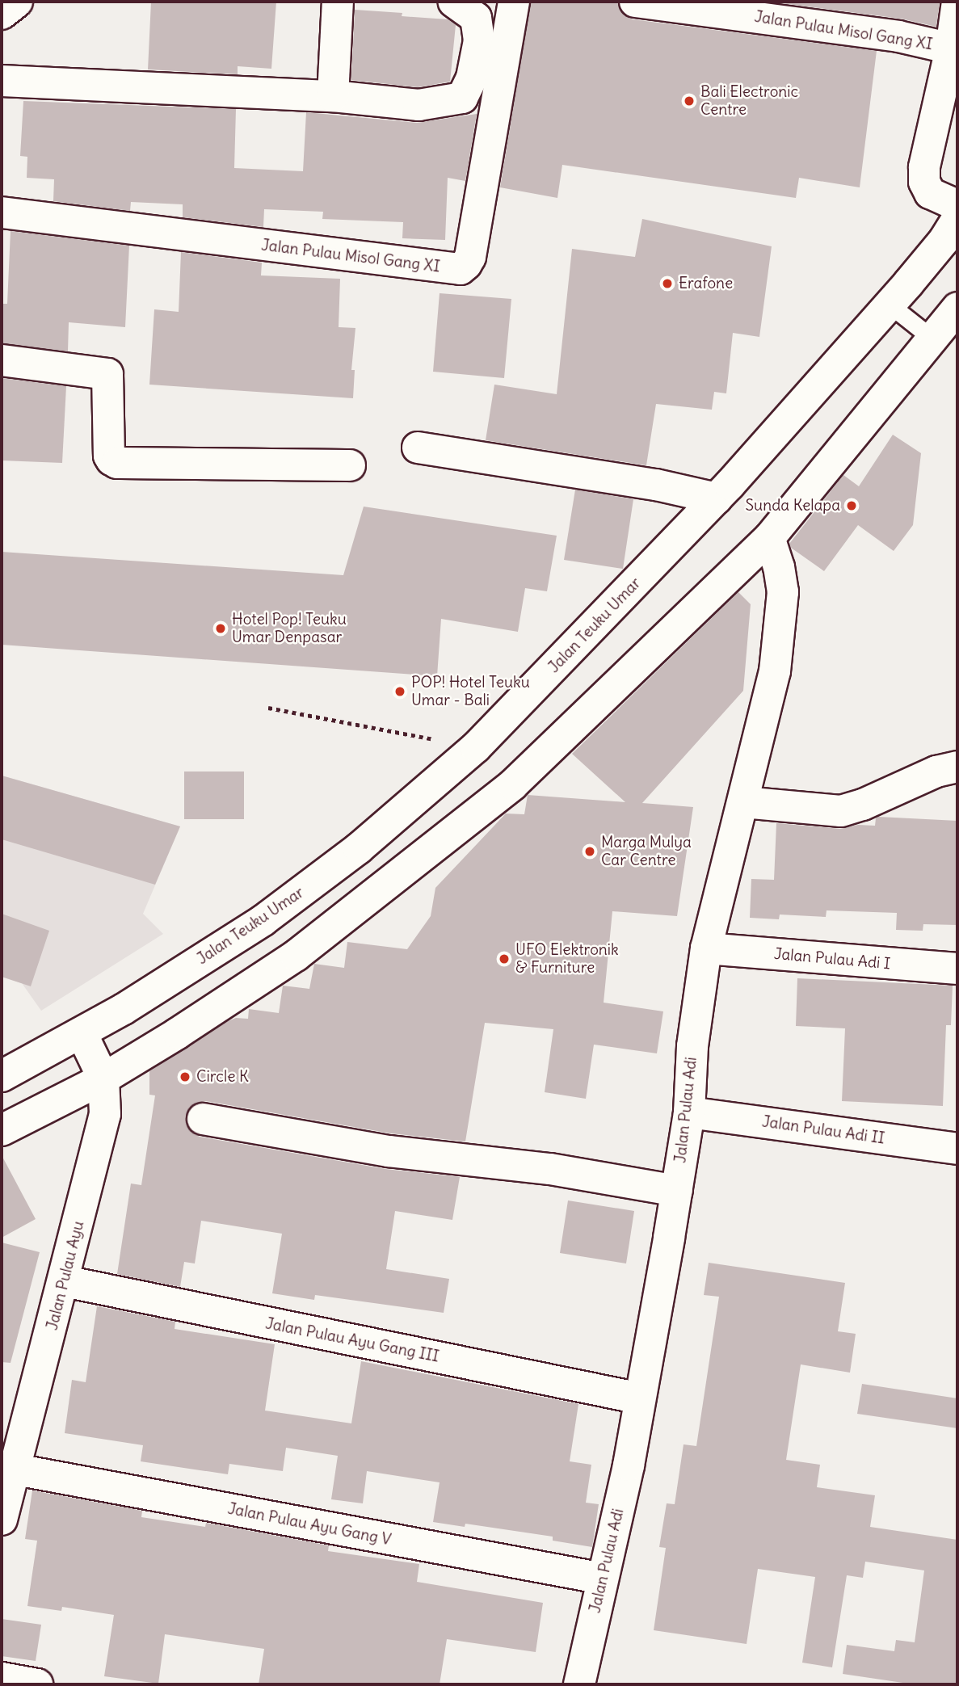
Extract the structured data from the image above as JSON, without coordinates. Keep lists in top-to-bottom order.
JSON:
{
  "streets": {
    "street": [
      "Jalan Pulau Misol Gang XI",
      "Jalan Teuku Umar",
      "Jalan Pulau Adi I",
      "Jalan Pulau Adi",
      "Jalan Pulau Adi II",
      "Jalan Pulau Ayu",
      "Jalan Pulau Ayu Gang III",
      "Jalan Pulau Ayu Gang V"
    ]
  },
  "crossings": [
    ["Jalan Teuku Umar", "Jalan Pulau Ayu"],
    ["Jalan Pulau Adi I", "Jalan Pulau Adi"],
    ["Jalan Pulau Adi", "Jalan Pulau Adi II"],
    ["Jalan Pulau Adi", "Jalan Pulau Ayu Gang III"],
    ["Jalan Pulau Adi", "Jalan Pulau Ayu Gang V"],
    ["Jalan Pulau Ayu", "Jalan Pulau Ayu Gang III"],
    ["Jalan Pulau Ayu", "Jalan Pulau Ayu Gang V"]
  ],
  "places": [
    "Bali Electronic Centre",
    "Erafone",
    "Sunda Kelapa",
    "Hotel Pop! Teuku Umar Denpasar",
    "POP! Hotel Teuku Umar - Bali",
    "Marga Mulya Car Centre",
    "UFO Elektronik & Furniture",
    "Circle K"
  ]
}
